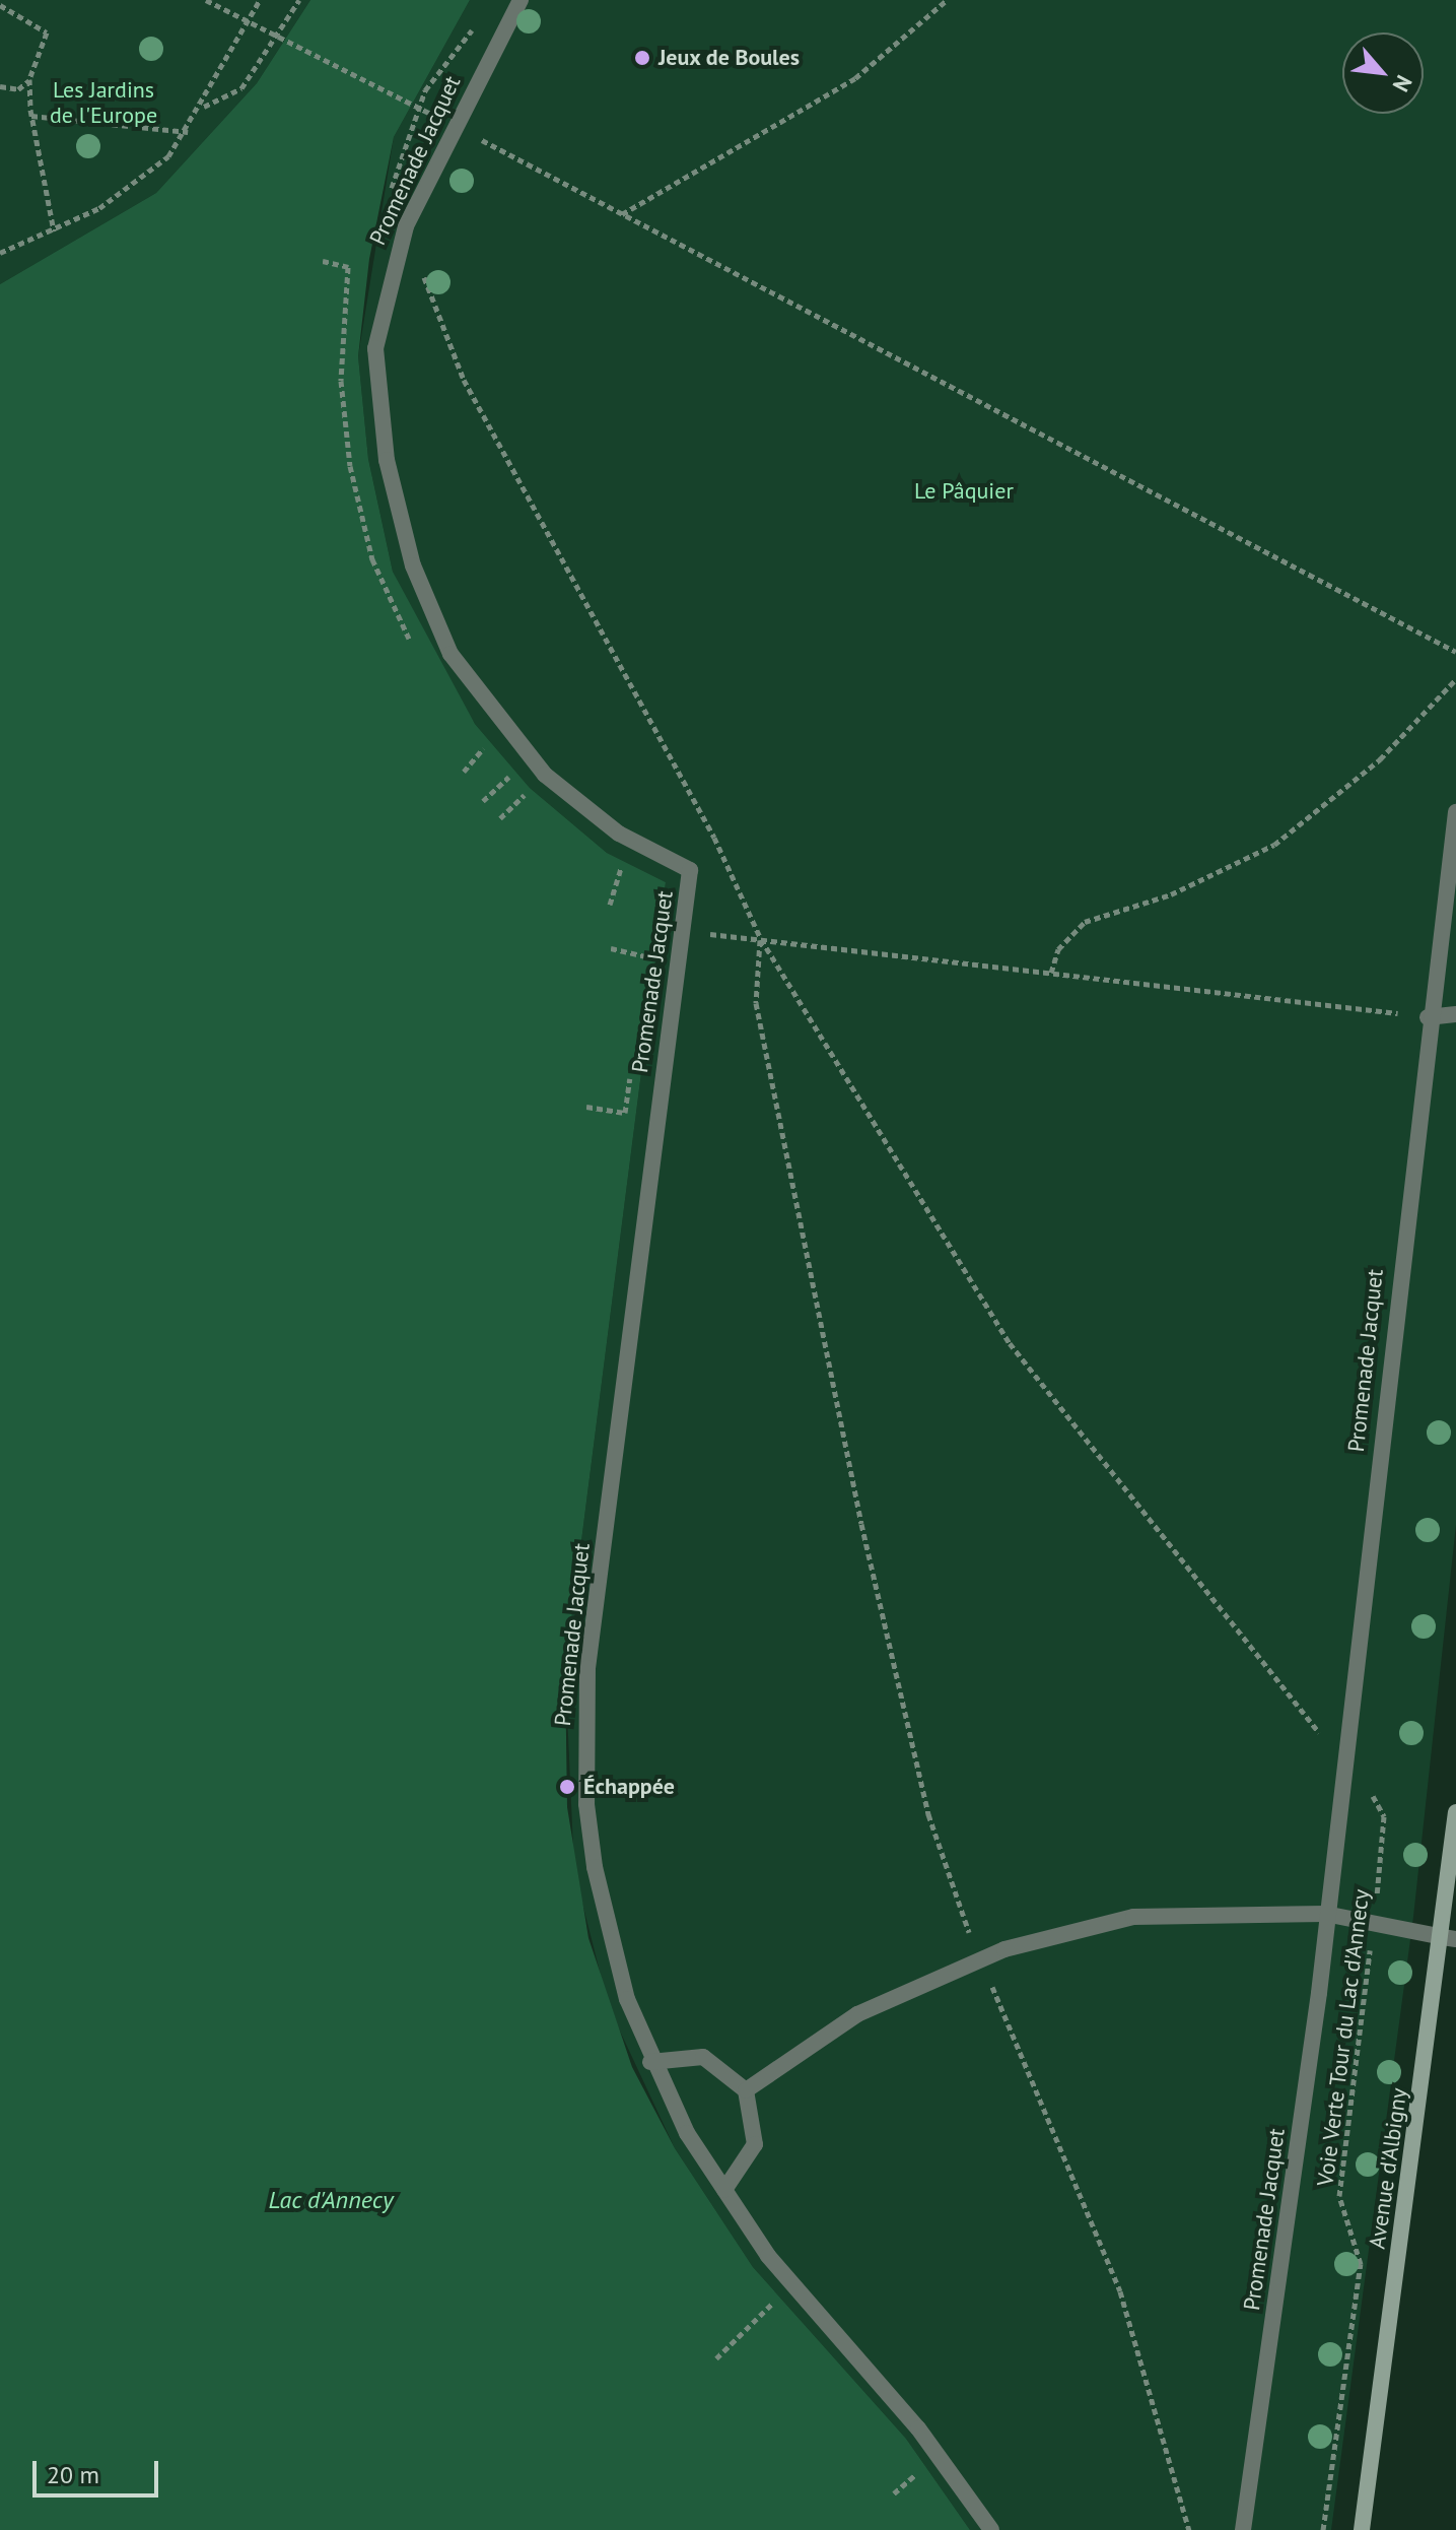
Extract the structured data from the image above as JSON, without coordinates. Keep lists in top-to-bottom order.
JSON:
{
  "streets": {
    "main road": ["Avenue d'Albigny"],
    "street": ["Promenade Jacquet"],
    "path": ["Voie Verte Tour du Lac d'Annecy"]
  },
  "crossings": [
    ["Promenade Jacquet", "Voie Verte Tour du Lac d'Annecy"]
  ],
  "water": ["Lac d'Annecy"],
  "parks": ["Les Jardins de l'Europe", "Le Pâquier"],
  "places": ["Jeux de Boules", "Échappée"],
  "scale_bar": "20 m",
  "north": "bottom right"
}
